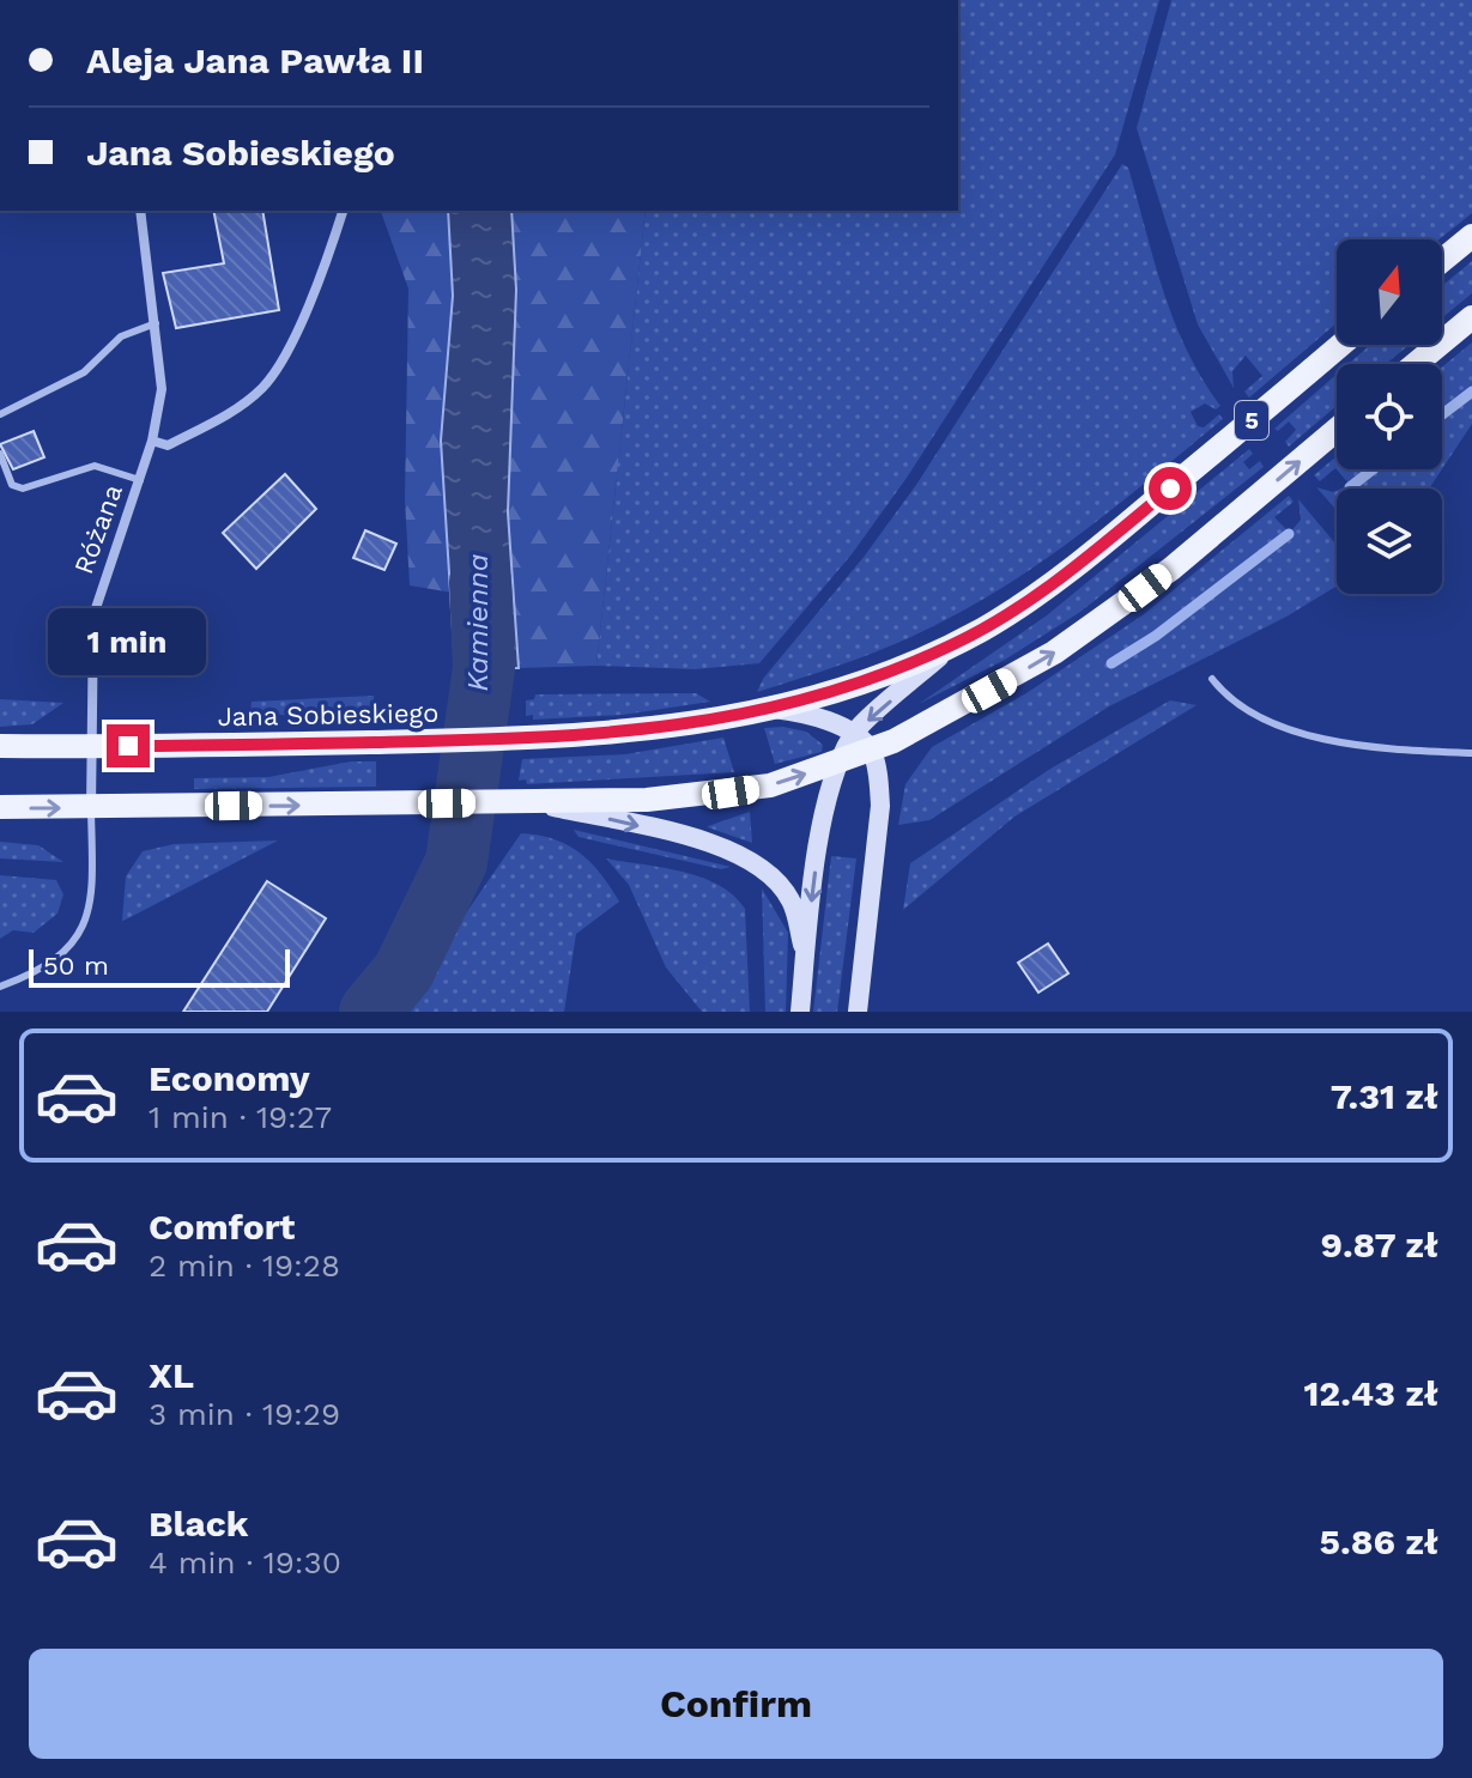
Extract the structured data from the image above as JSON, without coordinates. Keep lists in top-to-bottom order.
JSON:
{
  "streets": {
    "main road": ["5", "Jana Sobieskiego"],
    "street": ["Różana"]
  },
  "crossings": [
    ["5", "Różana"],
    ["5", "Jana Sobieskiego"],
    ["Różana", "Jana Sobieskiego"]
  ],
  "water": ["Kamienna"],
  "scale_bar": "50 m",
  "north": "top",
  "page": {
    "banner": ["Aleja Jana Pawła II", "Jana Sobieskiego"],
    "bubble": "1 min",
    "scale": "50 m",
    "list": [
      {
        "name": "Economy",
        "note": "1 min · 19:27",
        "value": "7.31 zł"
      },
      {
        "name": "Comfort",
        "note": "2 min · 19:28",
        "value": "9.87 zł"
      },
      {
        "name": "XL",
        "note": "3 min · 19:29",
        "value": "12.43 zł"
      },
      {
        "name": "Black",
        "note": "4 min · 19:30",
        "value": "5.86 zł"
      }
    ],
    "buttons": "Confirm"
  }
}
